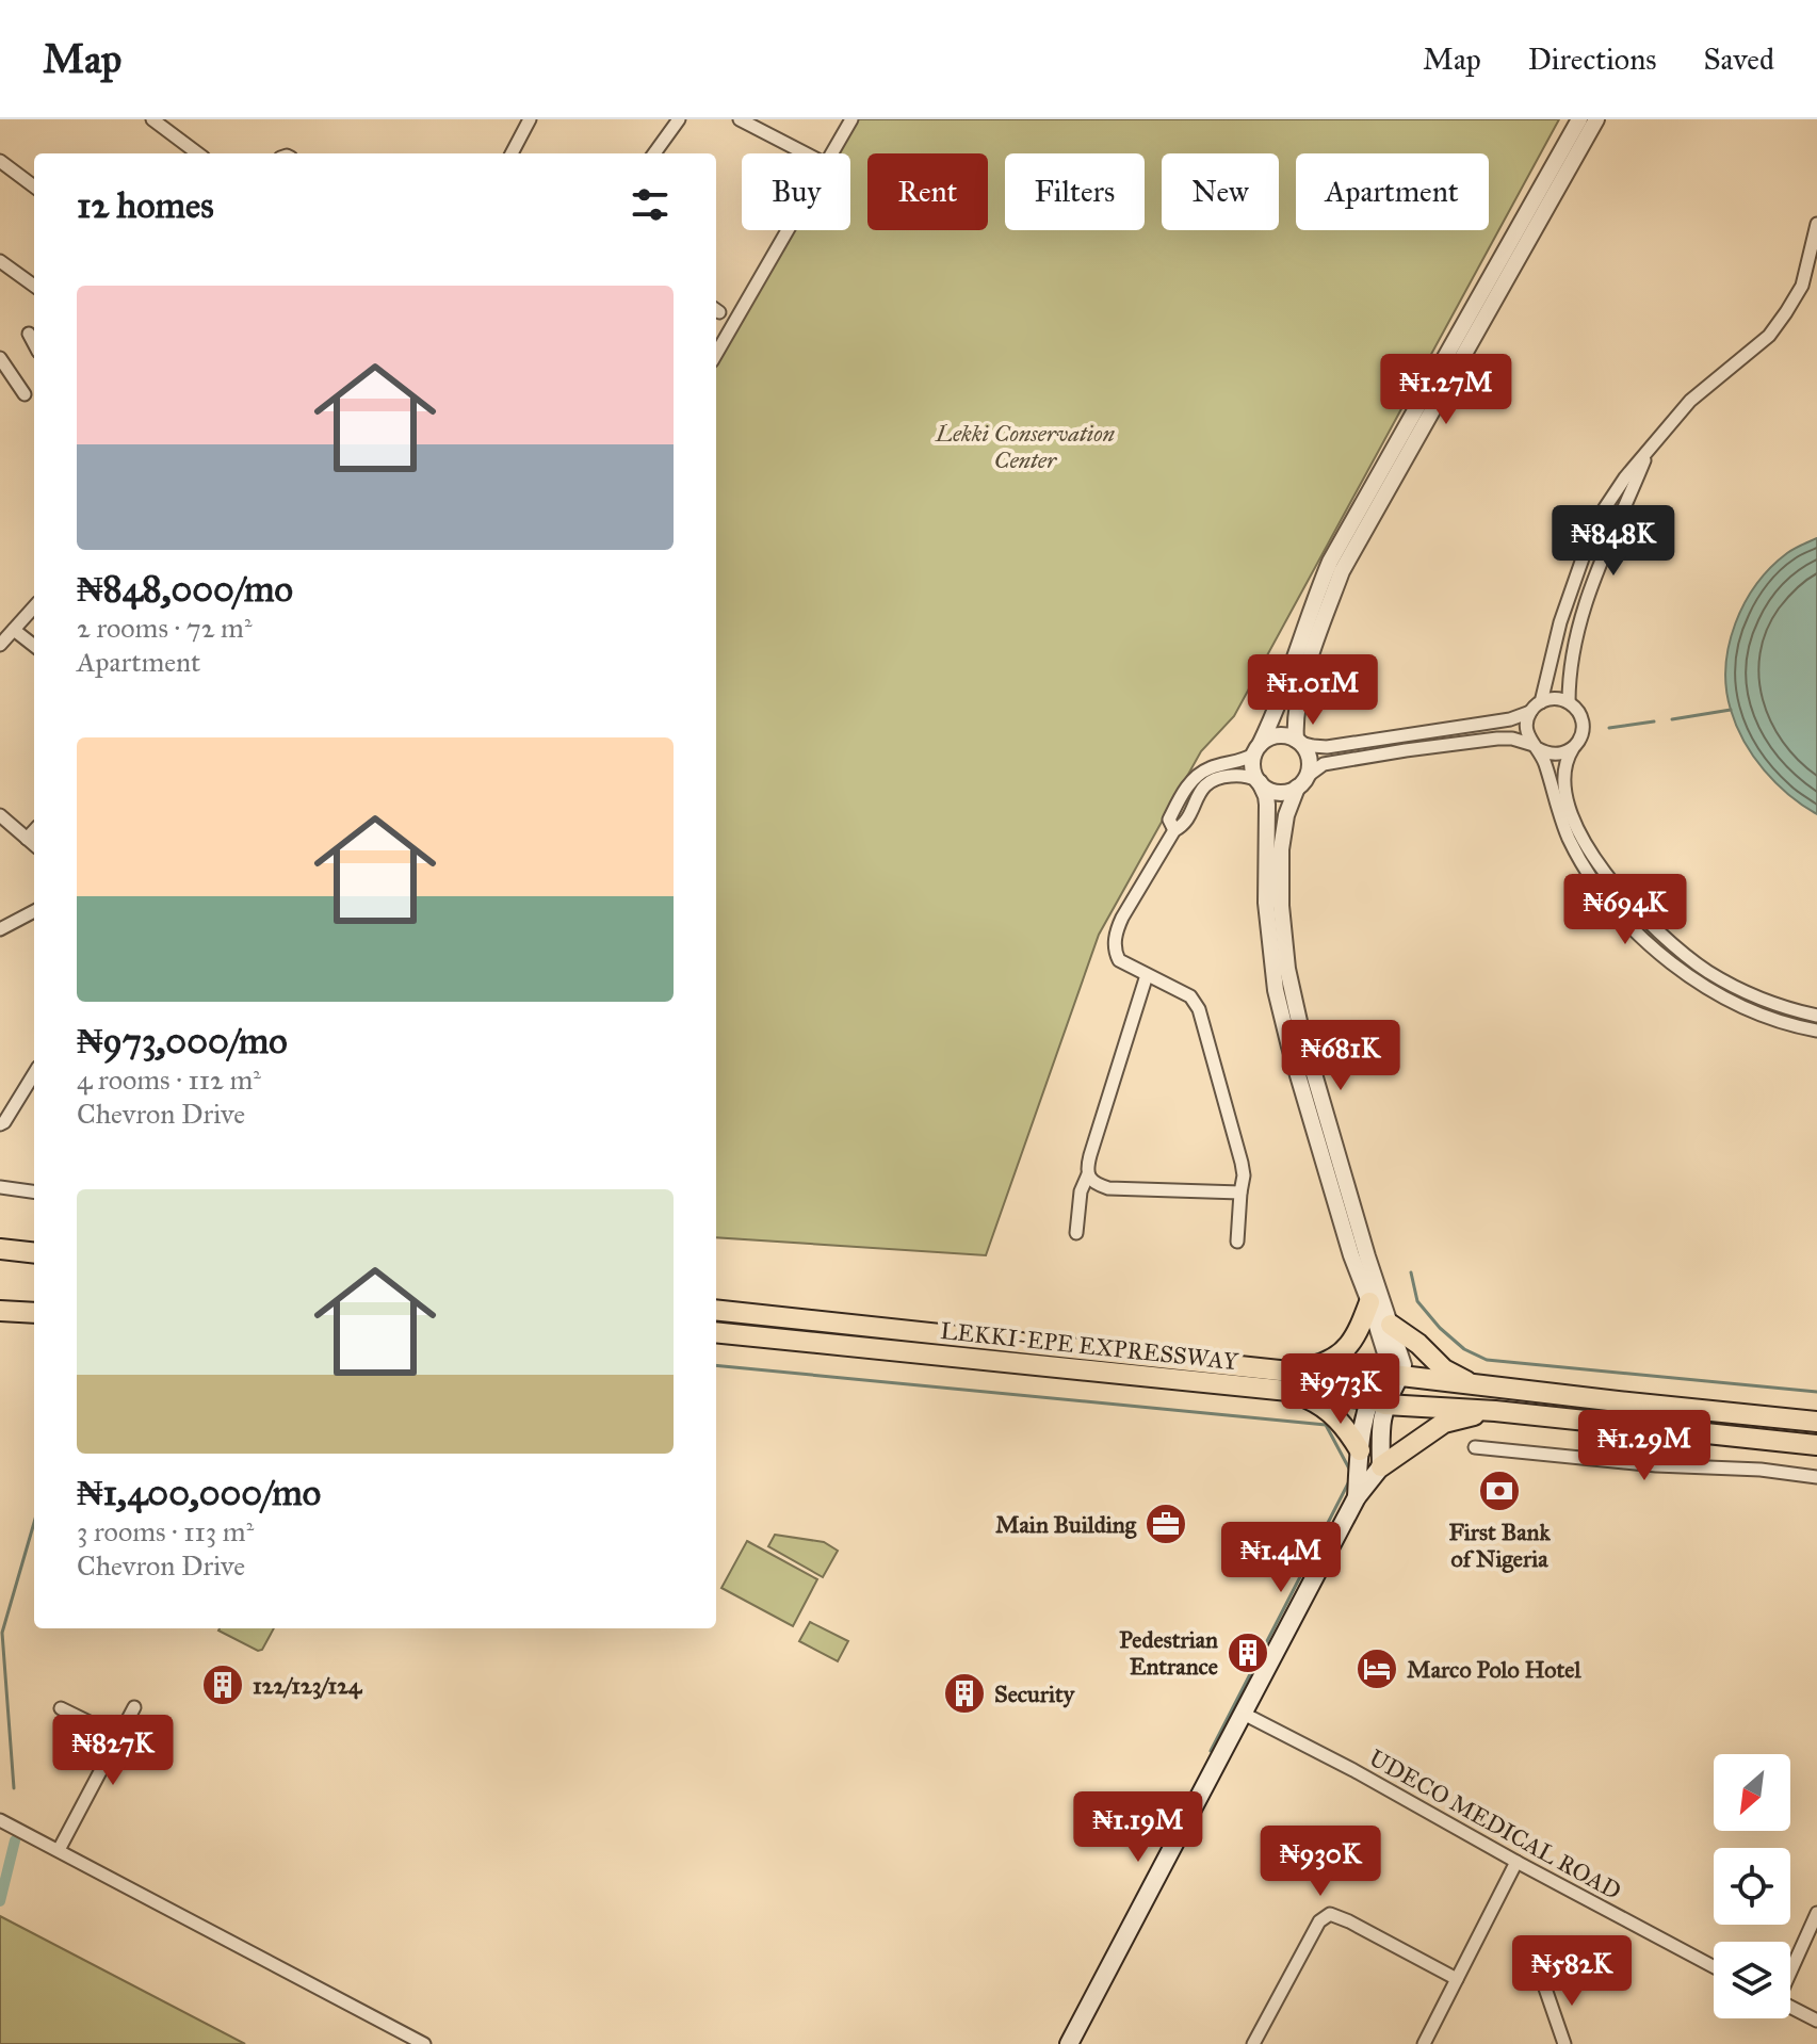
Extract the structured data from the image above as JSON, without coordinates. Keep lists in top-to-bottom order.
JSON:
{
  "streets": {
    "highway": ["LEKKI-EPE EXPRESSWAY"],
    "street": ["UDECO MEDICAL ROAD"]
  },
  "parks": ["Lekki Conservation Center"],
  "places": {
    "bank": ["First Bank of Nigeria"],
    "office": ["Main Building"],
    "building": ["Pedestrian Entrance", "122/123/124", "Security"],
    "hotel": ["Marco Polo Hotel"]
  },
  "north": "bottom left",
  "page": {
    "header": "Map",
    "nav": ["Map", "Directions", "Saved"],
    "chip": [
      "Buy",
      "Rent",
      "Filters",
      "New",
      "Apartment"
    ],
    "heading": "12 homes",
    "list": [
      {
        "name": "₦848,000/mo",
        "note": "2 rooms · 72 m² · Apartment"
      },
      {
        "name": "₦973,000/mo",
        "note": "4 rooms · 112 m² · Chevron Drive"
      },
      {
        "name": "₦1,400,000/mo",
        "note": "3 rooms · 113 m² · Chevron Drive"
      }
    ],
    "price": [
      "₦1.27M",
      "₦848K",
      "₦1.01M",
      "₦694K",
      "₦681K",
      "₦973K",
      "₦1.29M",
      "₦1.4M",
      "₦827K",
      "₦1.19M",
      "₦930K",
      "₦582K"
    ]
  }
}
